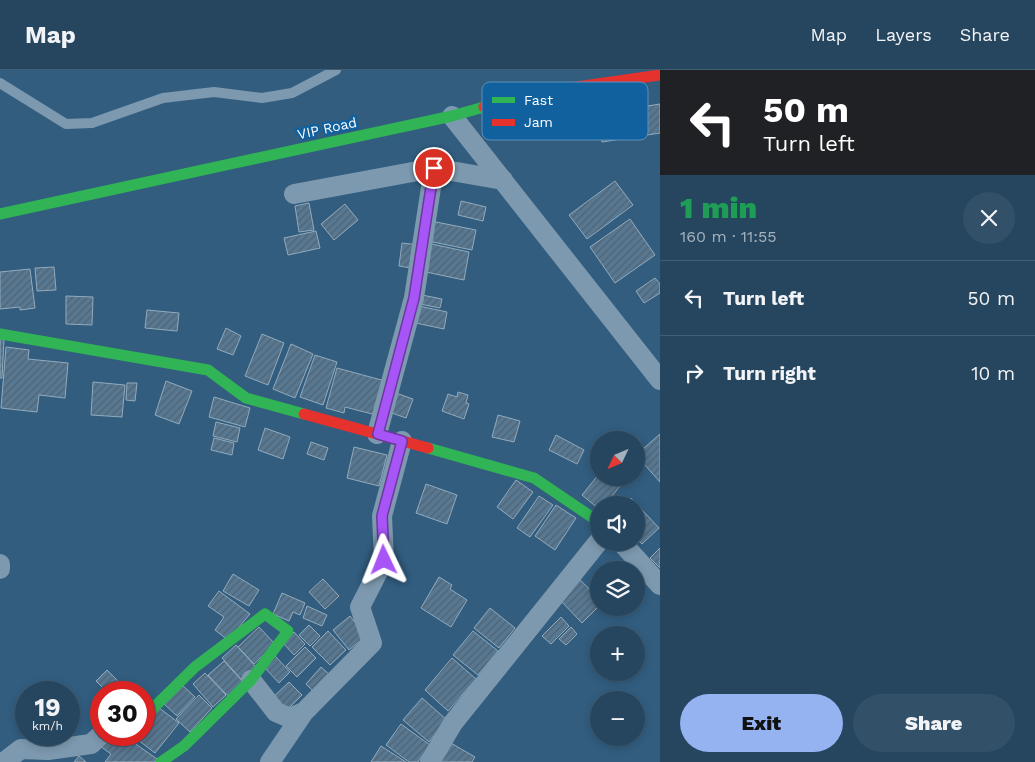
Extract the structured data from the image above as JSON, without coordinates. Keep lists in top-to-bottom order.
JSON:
{
  "streets": {
    "main road": ["VIP Road"]
  },
  "legend": ["Fast", "Jam"],
  "north": "bottom left",
  "page": {
    "header": "Map",
    "nav": ["Map", "Layers", "Share"],
    "turn": ["50 m", "Turn left"],
    "heading": ["1 min", "160 m · 11:55"],
    "list": [
      {
        "name": "Turn left",
        "value": "50 m"
      },
      {
        "name": "Turn right",
        "value": "10 m"
      }
    ],
    "map_buttons": ["+", "−"],
    "speed": "19 km/h",
    "limit": "30",
    "buttons": ["Exit", "Share"]
  }
}
